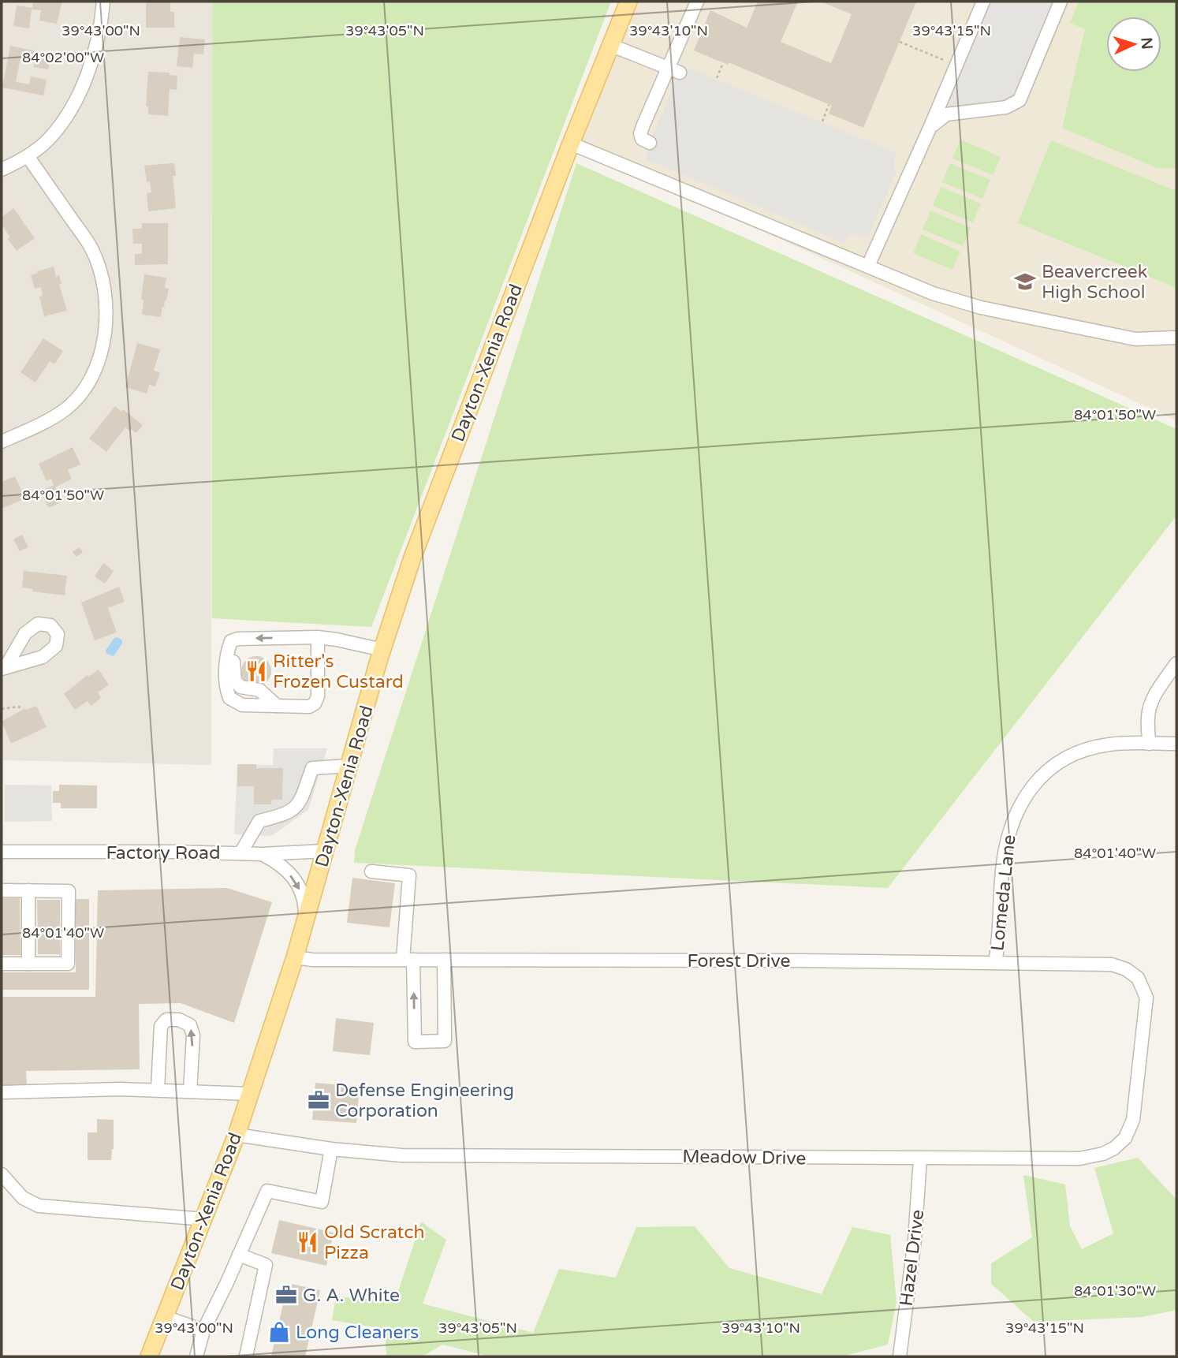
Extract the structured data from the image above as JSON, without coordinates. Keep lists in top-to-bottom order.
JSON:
{
  "streets": {
    "main road": ["Dayton-Xenia Road"],
    "street": [
      "Factory Road",
      "Lomeda Lane",
      "Forest Drive",
      "Meadow Drive",
      "Hazel Drive"
    ]
  },
  "crossings": [
    ["Dayton-Xenia Road", "Factory Road"],
    ["Dayton-Xenia Road", "Forest Drive"],
    ["Dayton-Xenia Road", "Meadow Drive"],
    ["Lomeda Lane", "Forest Drive"],
    ["Forest Drive", "Meadow Drive"],
    ["Meadow Drive", "Hazel Drive"]
  ],
  "places": {
    "school or university": ["Beavercreek High School"],
    "restaurant": ["Ritter's Frozen Custard", "Old Scratch Pizza"],
    "office": ["Defense Engineering Corporation", "G. A. White"],
    "shop": ["Long Cleaners"]
  },
  "north": "right",
  "coordinates": [
    "39°43'00\"N",
    "39°43'05\"N",
    "39°43'10\"N",
    "39°43'15\"N",
    "84°02'00\"W",
    "84°01'50\"W",
    "84°01'40\"W",
    "84°01'30\"W"
  ]
}
